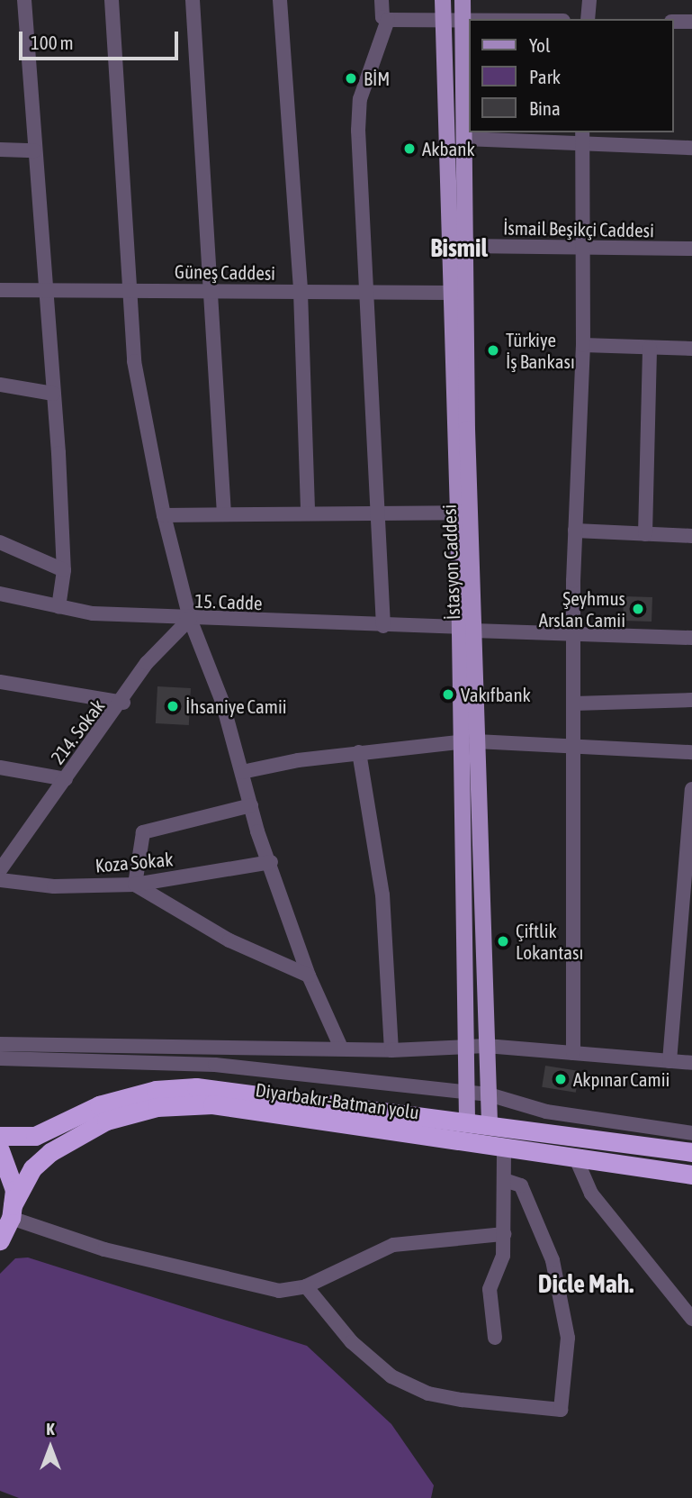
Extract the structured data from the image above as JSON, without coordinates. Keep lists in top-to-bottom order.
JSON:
{
  "streets": {
    "highway": ["Diyarbakır-Batman yolu"],
    "main road": ["İstasyon Caddesi"],
    "street": [
      "İsmail Beşikçi Caddesi",
      "Güneş Caddesi",
      "15. Cadde",
      "214. Sokak",
      "Koza Sokak"
    ]
  },
  "crossings": [
    ["İsmail Beşikçi Caddesi", "İstasyon Caddesi"],
    ["Güneş Caddesi", "İstasyon Caddesi"],
    ["İstasyon Caddesi", "15. Cadde"],
    ["İstasyon Caddesi", "Diyarbakır-Batman yolu"],
    ["15. Cadde", "214. Sokak"]
  ],
  "districts": ["Bismil", "Dicle Mah."],
  "places": [
    "BİM",
    "Akbank",
    "Türkiye İş Bankası",
    "Şeyhmus Arslan Camii",
    "Vakıfbank",
    "İhsaniye Camii",
    "Çiftlik Lokantası",
    "Akpınar Camii"
  ],
  "legend": ["Yol", "Park", "Bina"],
  "scale_bar": "100 m",
  "north": "top"
}
